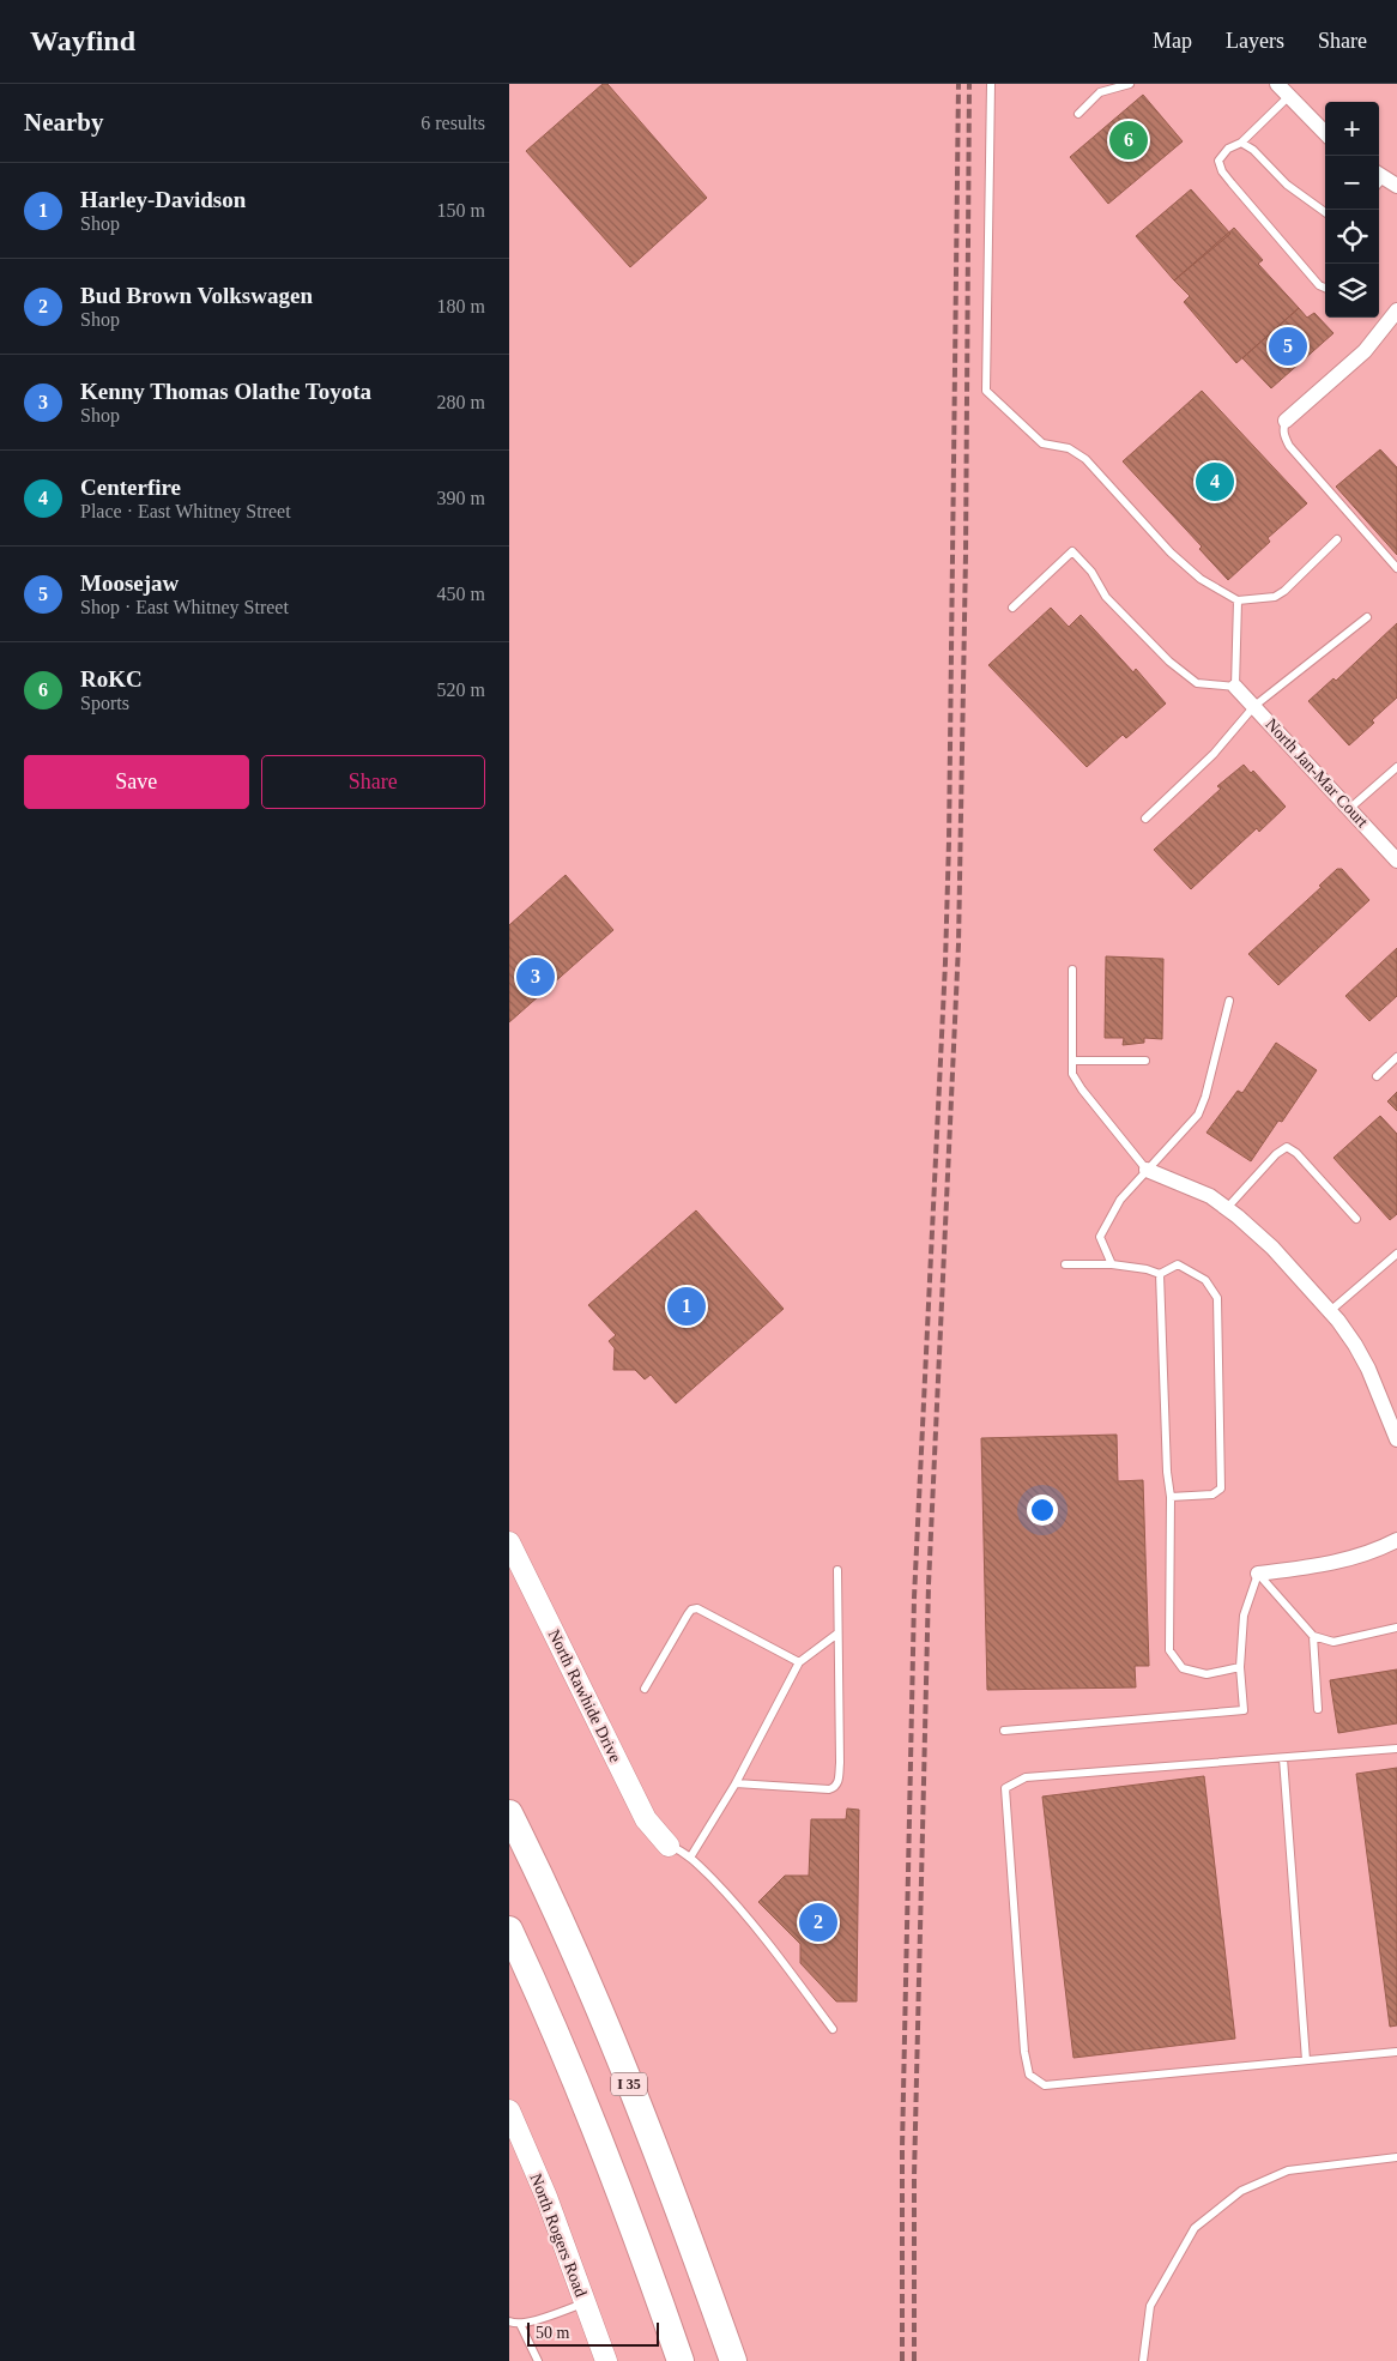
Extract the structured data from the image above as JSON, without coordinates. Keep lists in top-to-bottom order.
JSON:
{
  "streets": {
    "highway": ["I 35"],
    "street": ["North Jan-Mar Court", "North Rawhide Drive", "North Rogers Road"]
  },
  "scale_bar": "50 m",
  "page": {
    "header": "Wayfind",
    "nav": ["Map", "Layers", "Share"],
    "heading": ["Nearby", "6 results"],
    "map_buttons": ["+", "−"],
    "pins": [
      "6",
      "5",
      "4",
      "3",
      "1",
      "2"
    ],
    "list": [
      {
        "mark": "1",
        "name": "Harley-Davidson",
        "note": "Shop",
        "value": "150 m"
      },
      {
        "mark": "2",
        "name": "Bud Brown Volkswagen",
        "note": "Shop",
        "value": "180 m"
      },
      {
        "mark": "3",
        "name": "Kenny Thomas Olathe Toyota",
        "note": "Shop",
        "value": "280 m"
      },
      {
        "mark": "4",
        "name": "Centerfire",
        "note": "Place · East Whitney Street",
        "value": "390 m"
      },
      {
        "mark": "5",
        "name": "Moosejaw",
        "note": "Shop · East Whitney Street",
        "value": "450 m"
      },
      {
        "mark": "6",
        "name": "RoKC",
        "note": "Sports",
        "value": "520 m"
      }
    ],
    "buttons": ["Save", "Share"],
    "scale": "50 m"
  }
}
